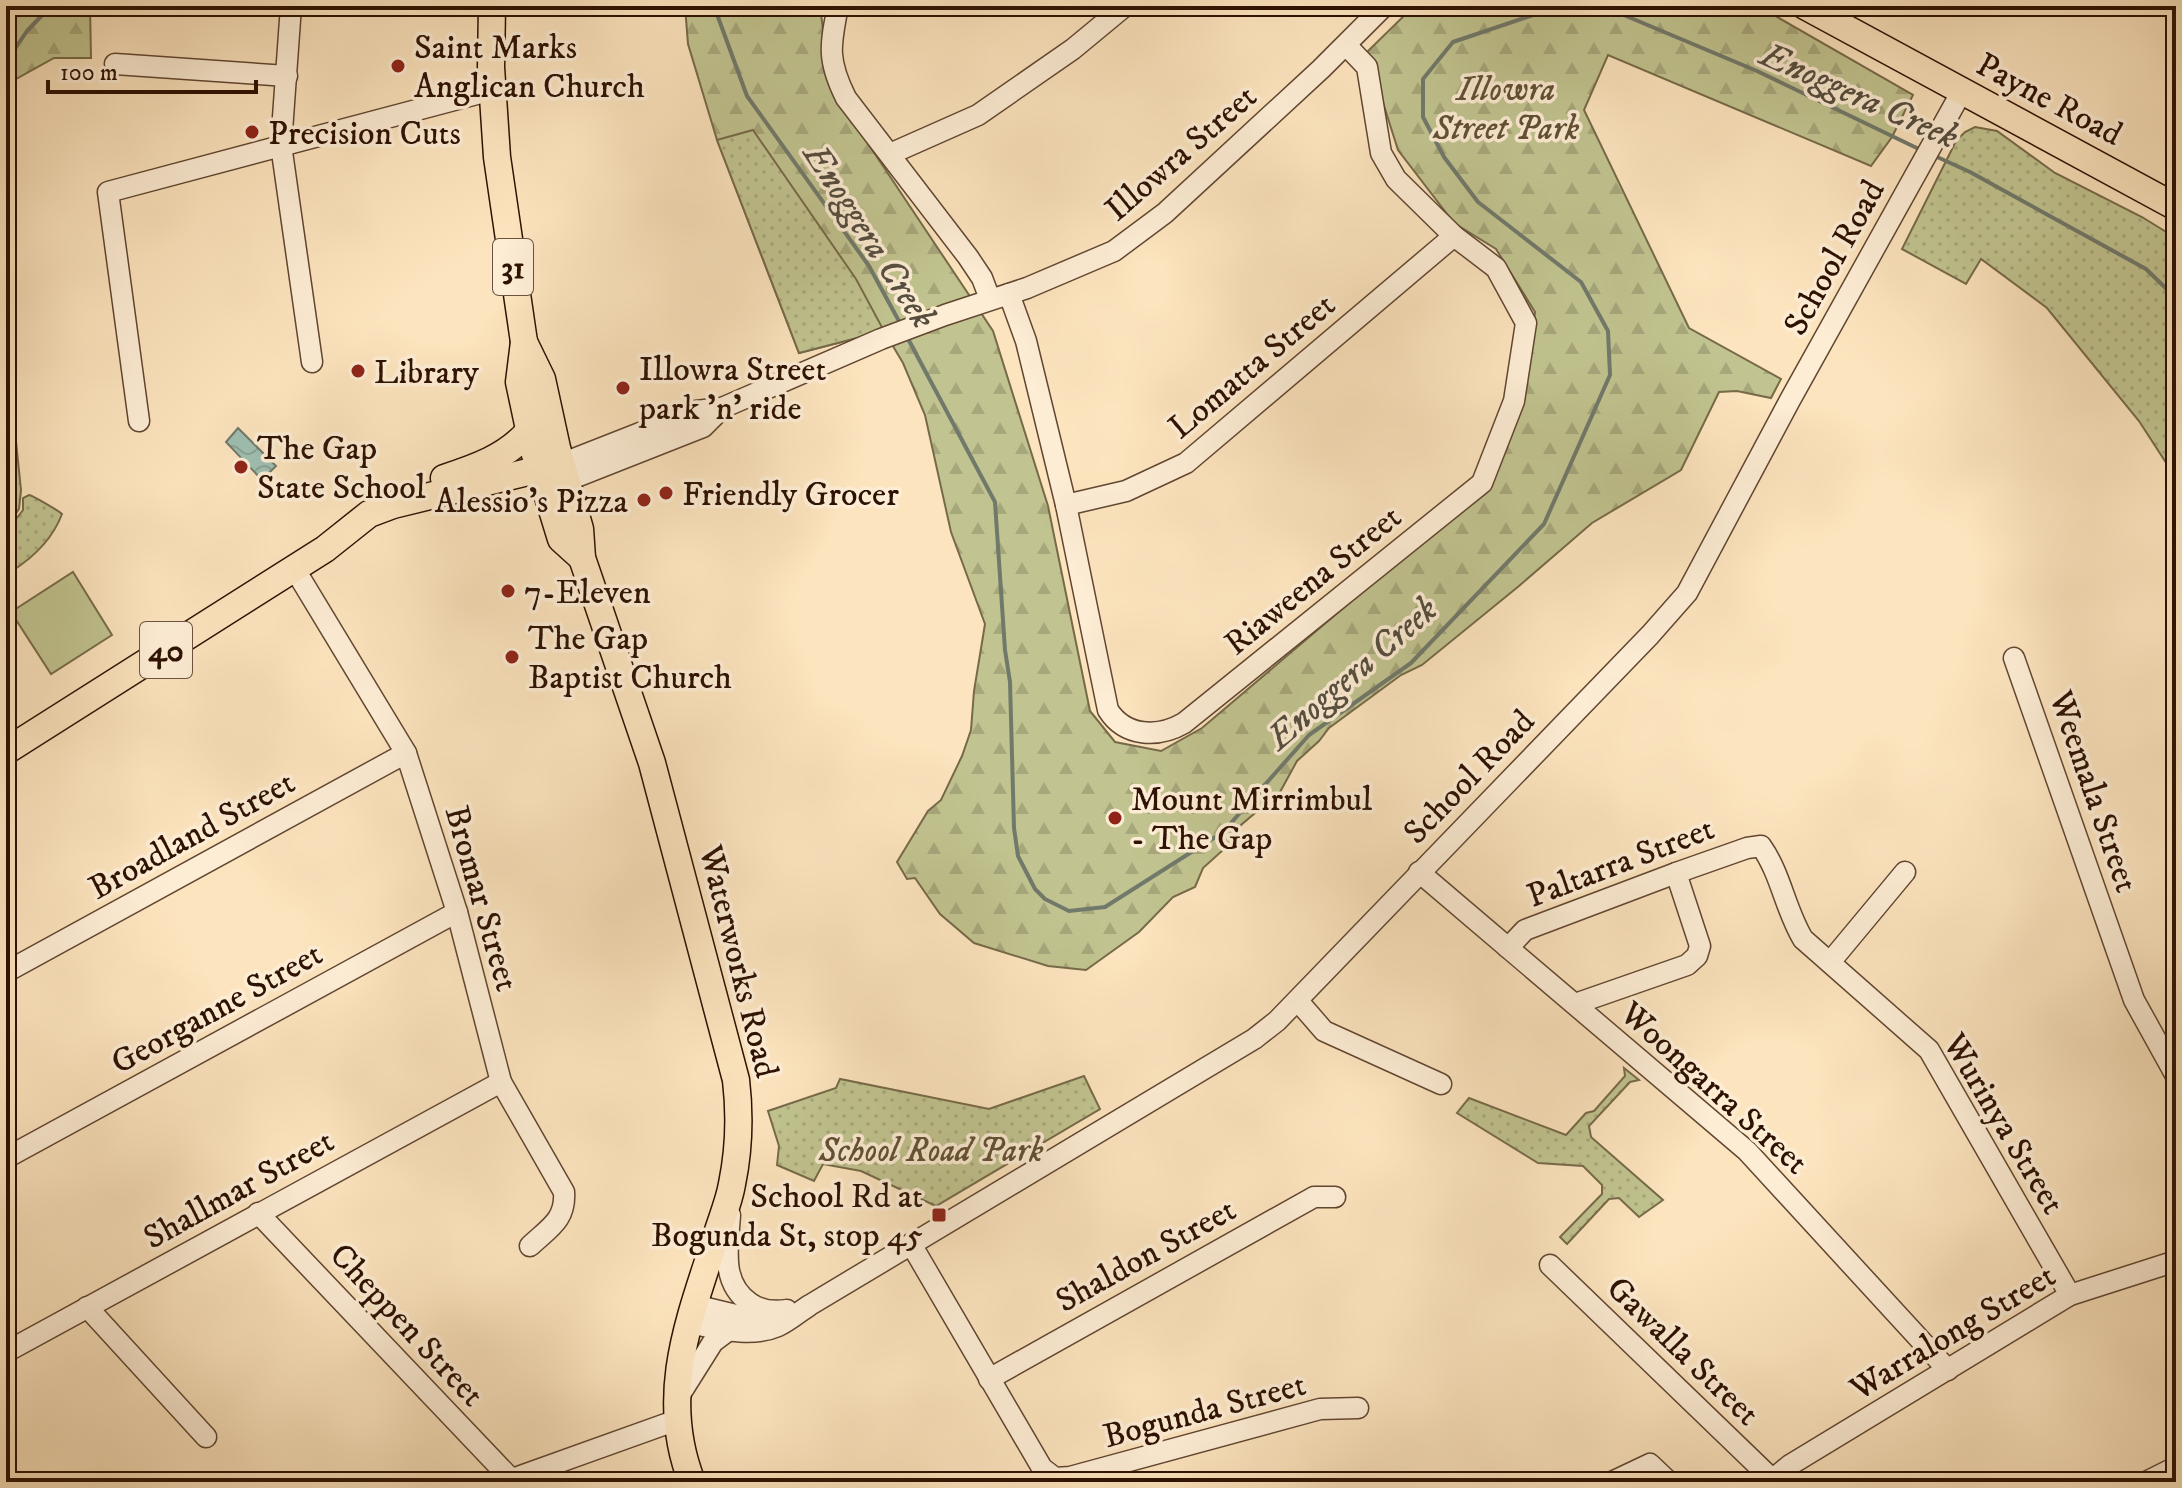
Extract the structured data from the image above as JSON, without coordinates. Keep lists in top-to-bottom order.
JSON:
{
  "streets": {
    "main road": [
      "Payne Road",
      "31",
      "40",
      "Waterworks Road"
    ],
    "street": [
      "Illowra Street",
      "School Road",
      "Lomatta Street",
      "Riaweena Street",
      "Weemala Street",
      "Broadland Street",
      "Paltarra Street",
      "Bromar Street",
      "Georganne Street",
      "Woongarra Street",
      "Wurinya Street",
      "Shallmar Street",
      "Shaldon Street",
      "Cheppen Street",
      "Warralong Street",
      "Gawalla Street",
      "Bogunda Street"
    ]
  },
  "crossings": [
    ["Payne Road", "School Road"],
    ["Illowra Street", "Riaweena Street"],
    ["Illowra Street", "40"],
    ["Illowra Street", "Waterworks Road"],
    ["School Road", "Waterworks Road"],
    ["School Road", "Woongarra Street"],
    ["School Road", "Bogunda Street"],
    ["Lomatta Street", "Riaweena Street"],
    ["40", "Bromar Street"],
    ["40", "Waterworks Road"],
    ["Broadland Street", "Bromar Street"],
    ["Paltarra Street", "Woongarra Street"],
    ["Paltarra Street", "Wurinya Street"],
    ["Bromar Street", "Georganne Street"],
    ["Bromar Street", "Shallmar Street"],
    ["Woongarra Street", "Warralong Street"],
    ["Wurinya Street", "Warralong Street"],
    ["Shallmar Street", "Cheppen Street"],
    ["Shaldon Street", "Bogunda Street"],
    ["Warralong Street", "Gawalla Street"]
  ],
  "water": ["Enoggera Creek"],
  "parks": ["Illowra Street Park", "School Road Park"],
  "places": {
    "other": [
      "Saint Marks Anglican Church",
      "Precision Cuts",
      "Library",
      "Illowra Street park 'n' ride",
      "The Gap State School",
      "Friendly Grocer",
      "Alessio's Pizza",
      "7-Eleven",
      "The Gap Baptist Church",
      "Mount Mirrimbul - The Gap"
    ],
    "transit": ["School Rd at Bogunda St, stop 45"]
  },
  "scale_bar": "100 m"
}
